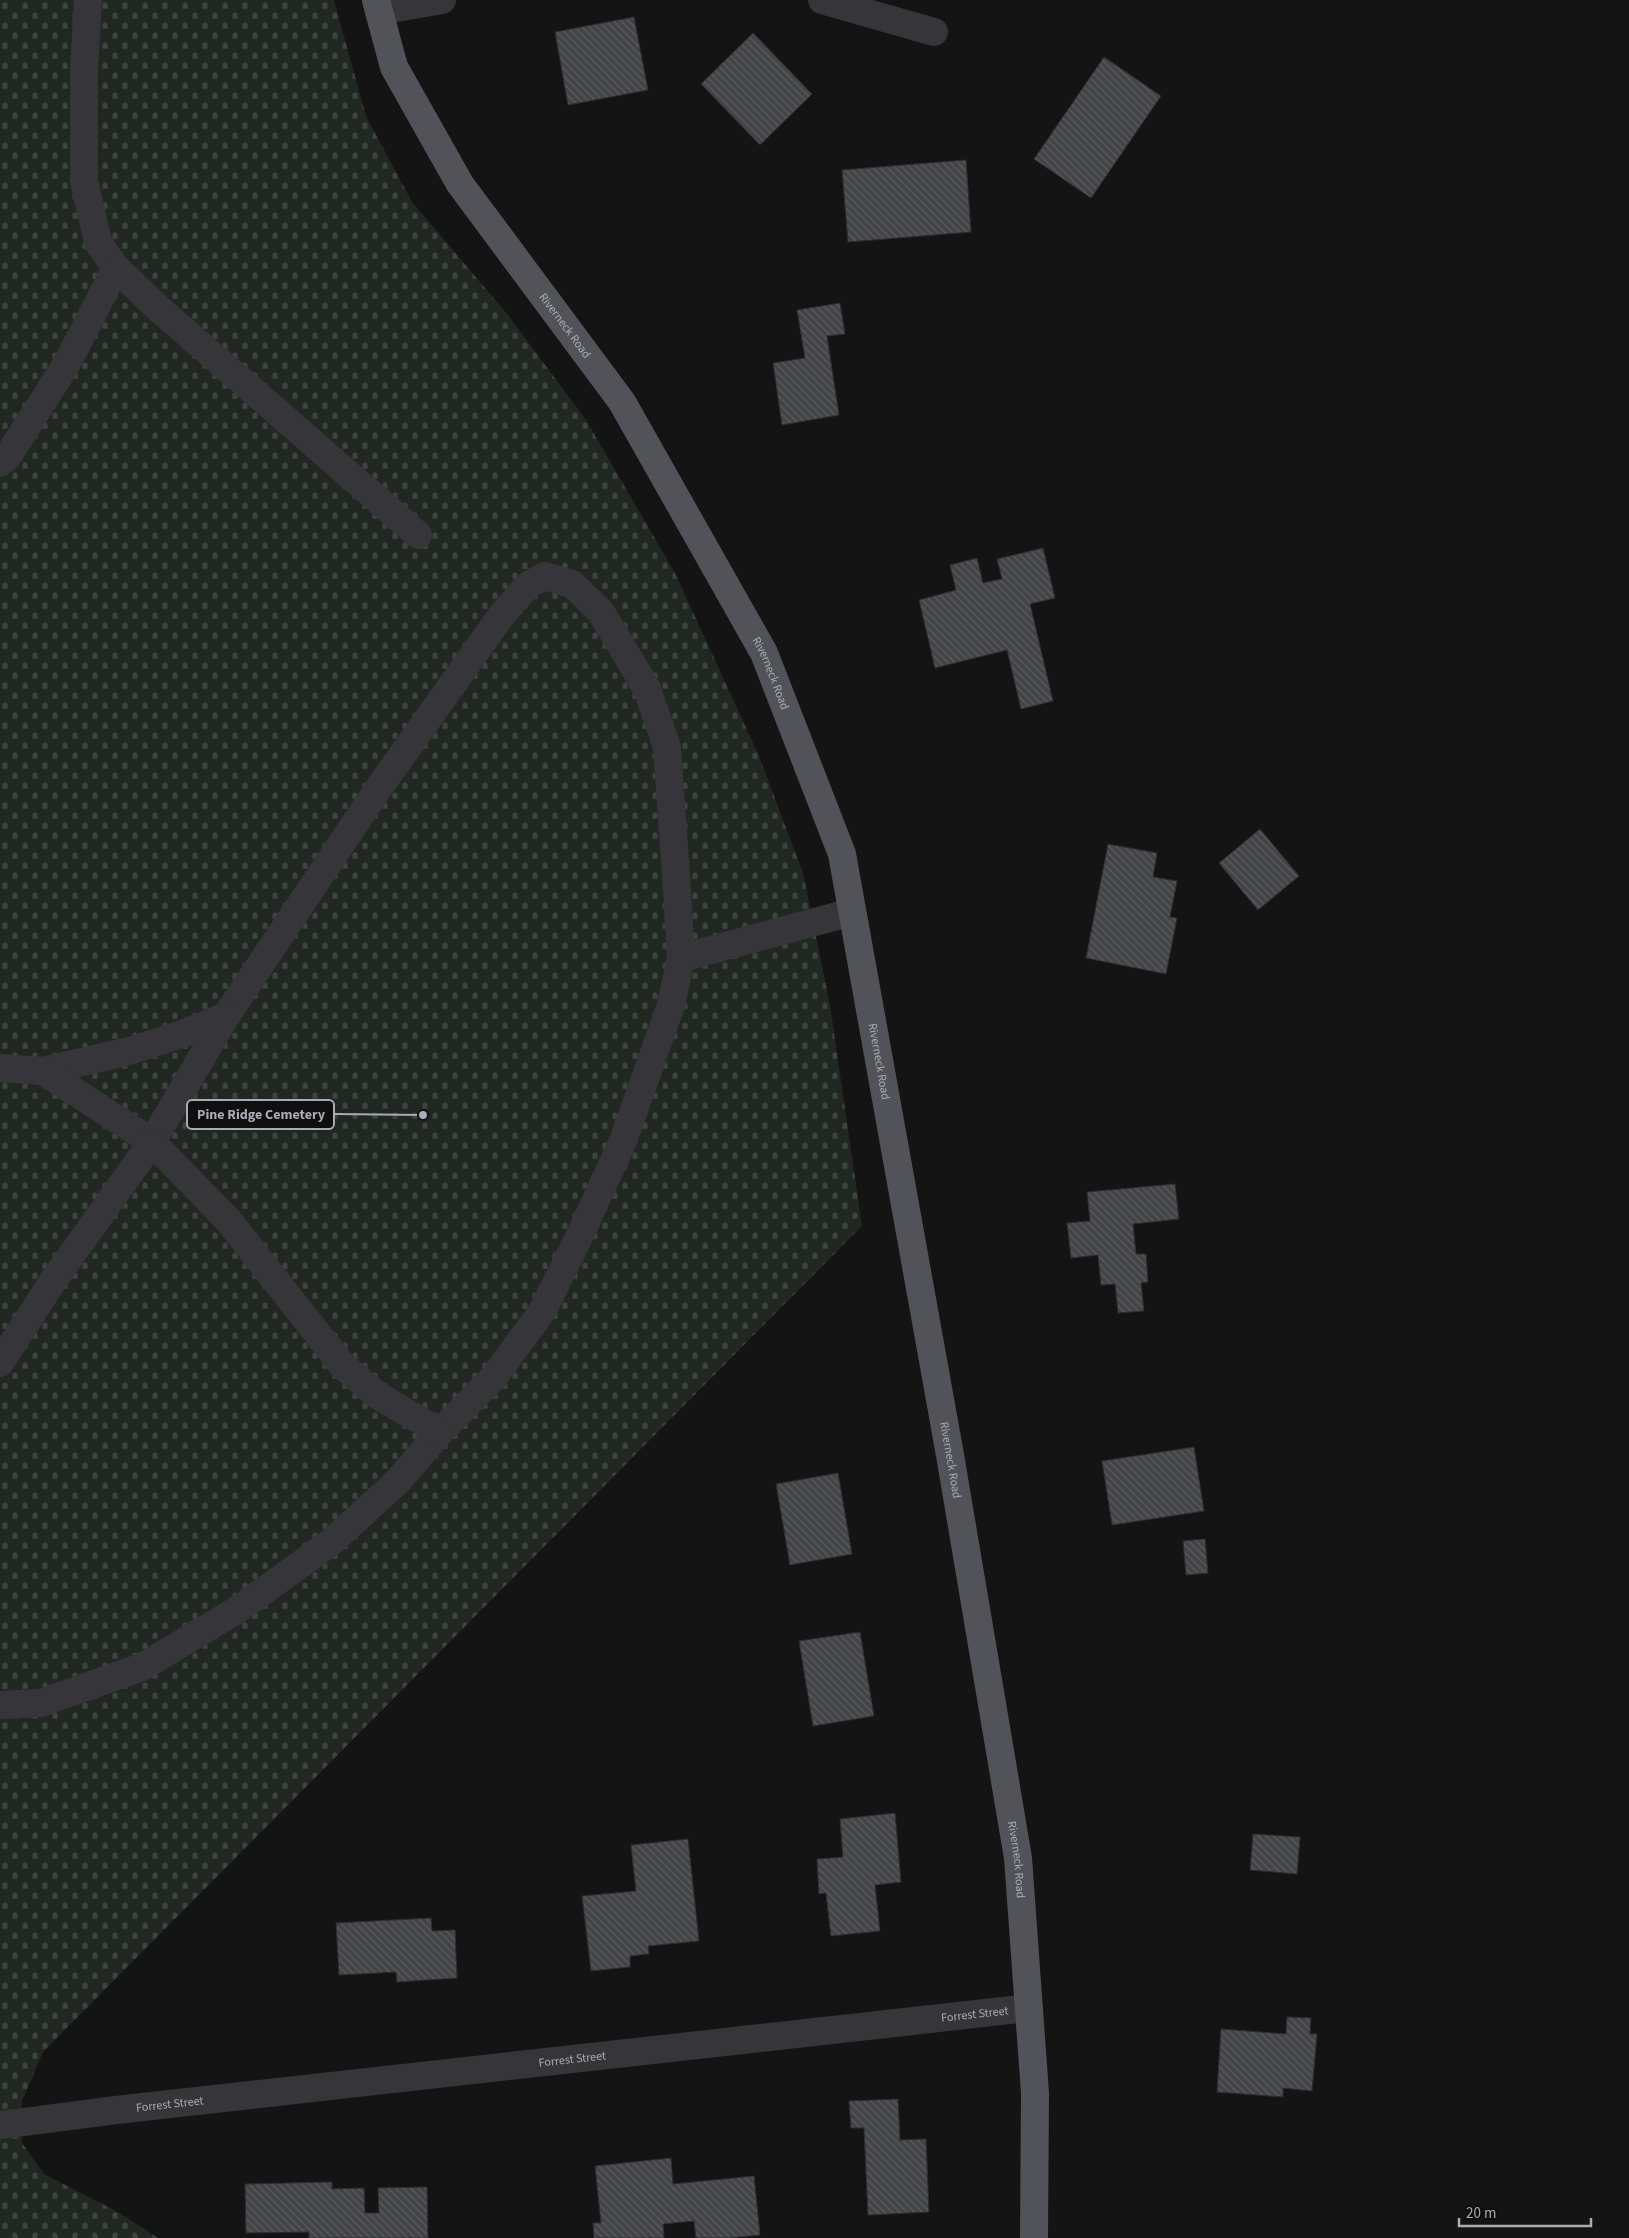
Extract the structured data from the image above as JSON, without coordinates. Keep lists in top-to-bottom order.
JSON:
{
  "streets": {
    "main road": ["Riverneck Road"],
    "street": ["Forrest Street"]
  },
  "crossings": [
    ["Riverneck Road", "Forrest Street"]
  ],
  "places": ["Pine Ridge Cemetery"],
  "scale_bar": "20 m"
}
